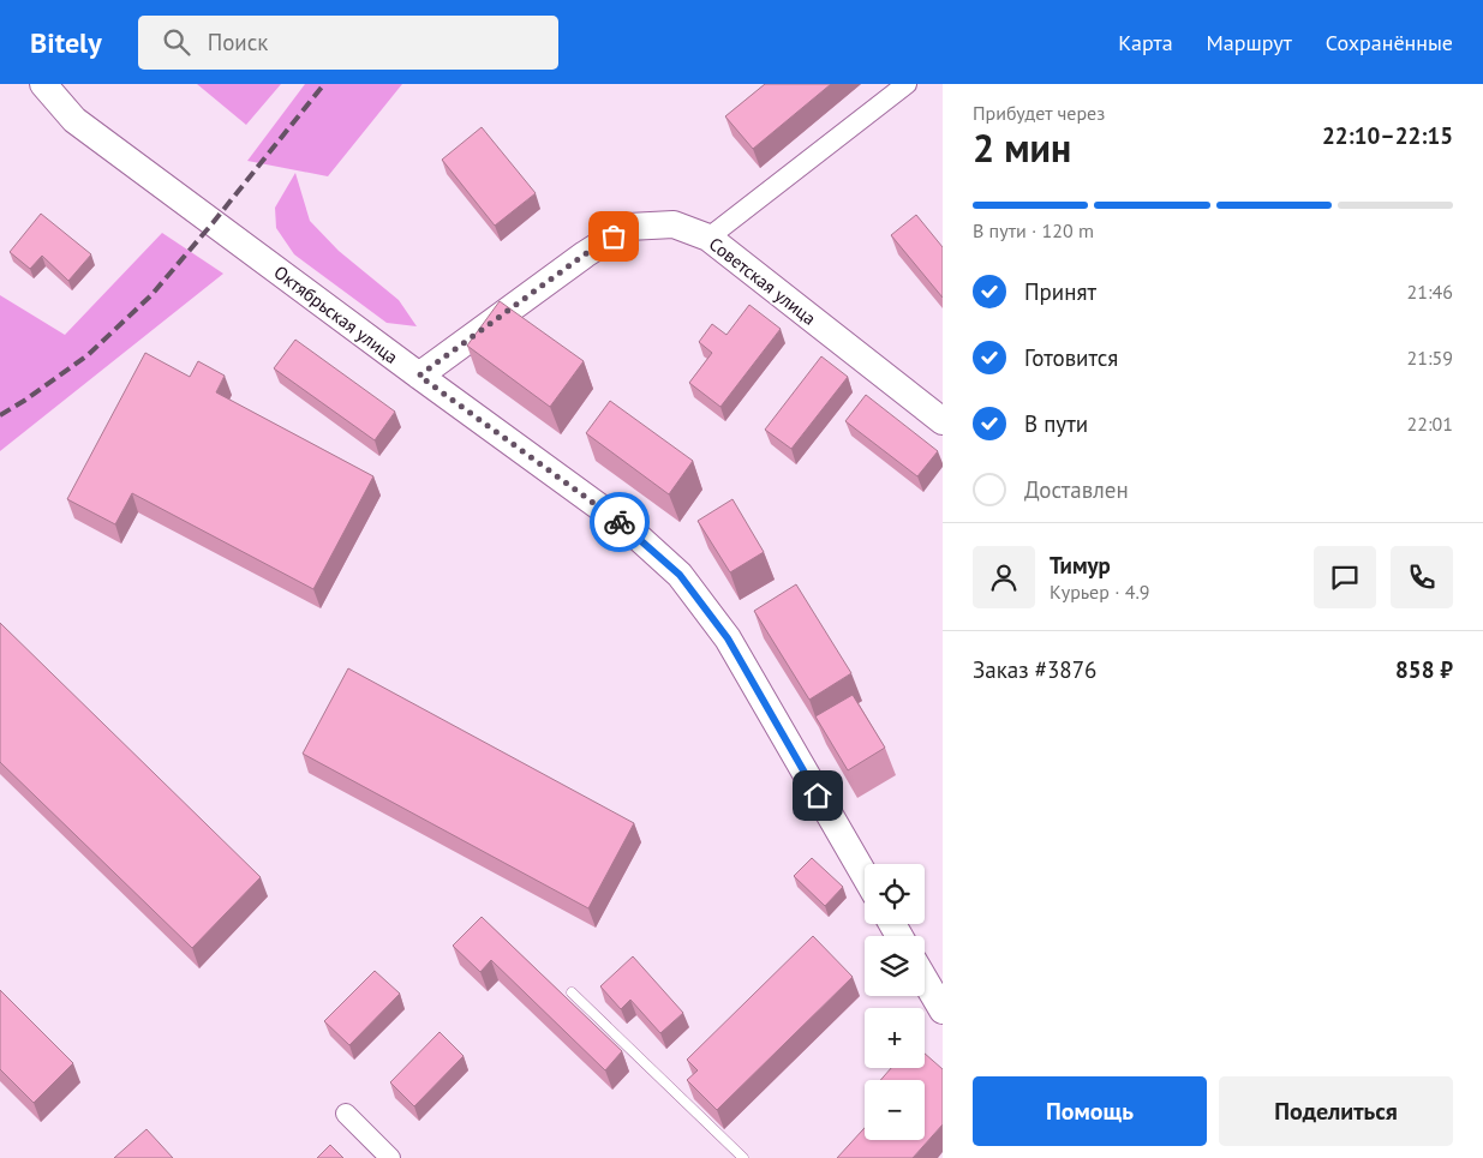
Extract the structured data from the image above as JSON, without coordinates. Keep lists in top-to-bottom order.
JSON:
{
  "streets": {
    "main road": ["Советская улица", "Октябрьская улица"]
  },
  "crossings": [
    ["Советская улица", "Октябрьская улица"]
  ],
  "page": {
    "header": "Bitely",
    "search": "Поиск",
    "nav": ["Карта", "Маршрут", "Сохранённые"],
    "heading": ["2 мин", "Прибудет через", "22:10–22:15"],
    "panel": [
      "Тимур",
      "Курьер · 4.9",
      "Заказ #3876",
      "858 ₽"
    ],
    "bar": "В пути · 120 m",
    "list": [
      ["Принят", "21:46"],
      ["Готовится", "21:59"],
      ["В пути", "22:01"],
      "Доставлен"
    ],
    "map_buttons": ["+", "−"],
    "buttons": ["Помощь", "Поделиться"]
  }
}
